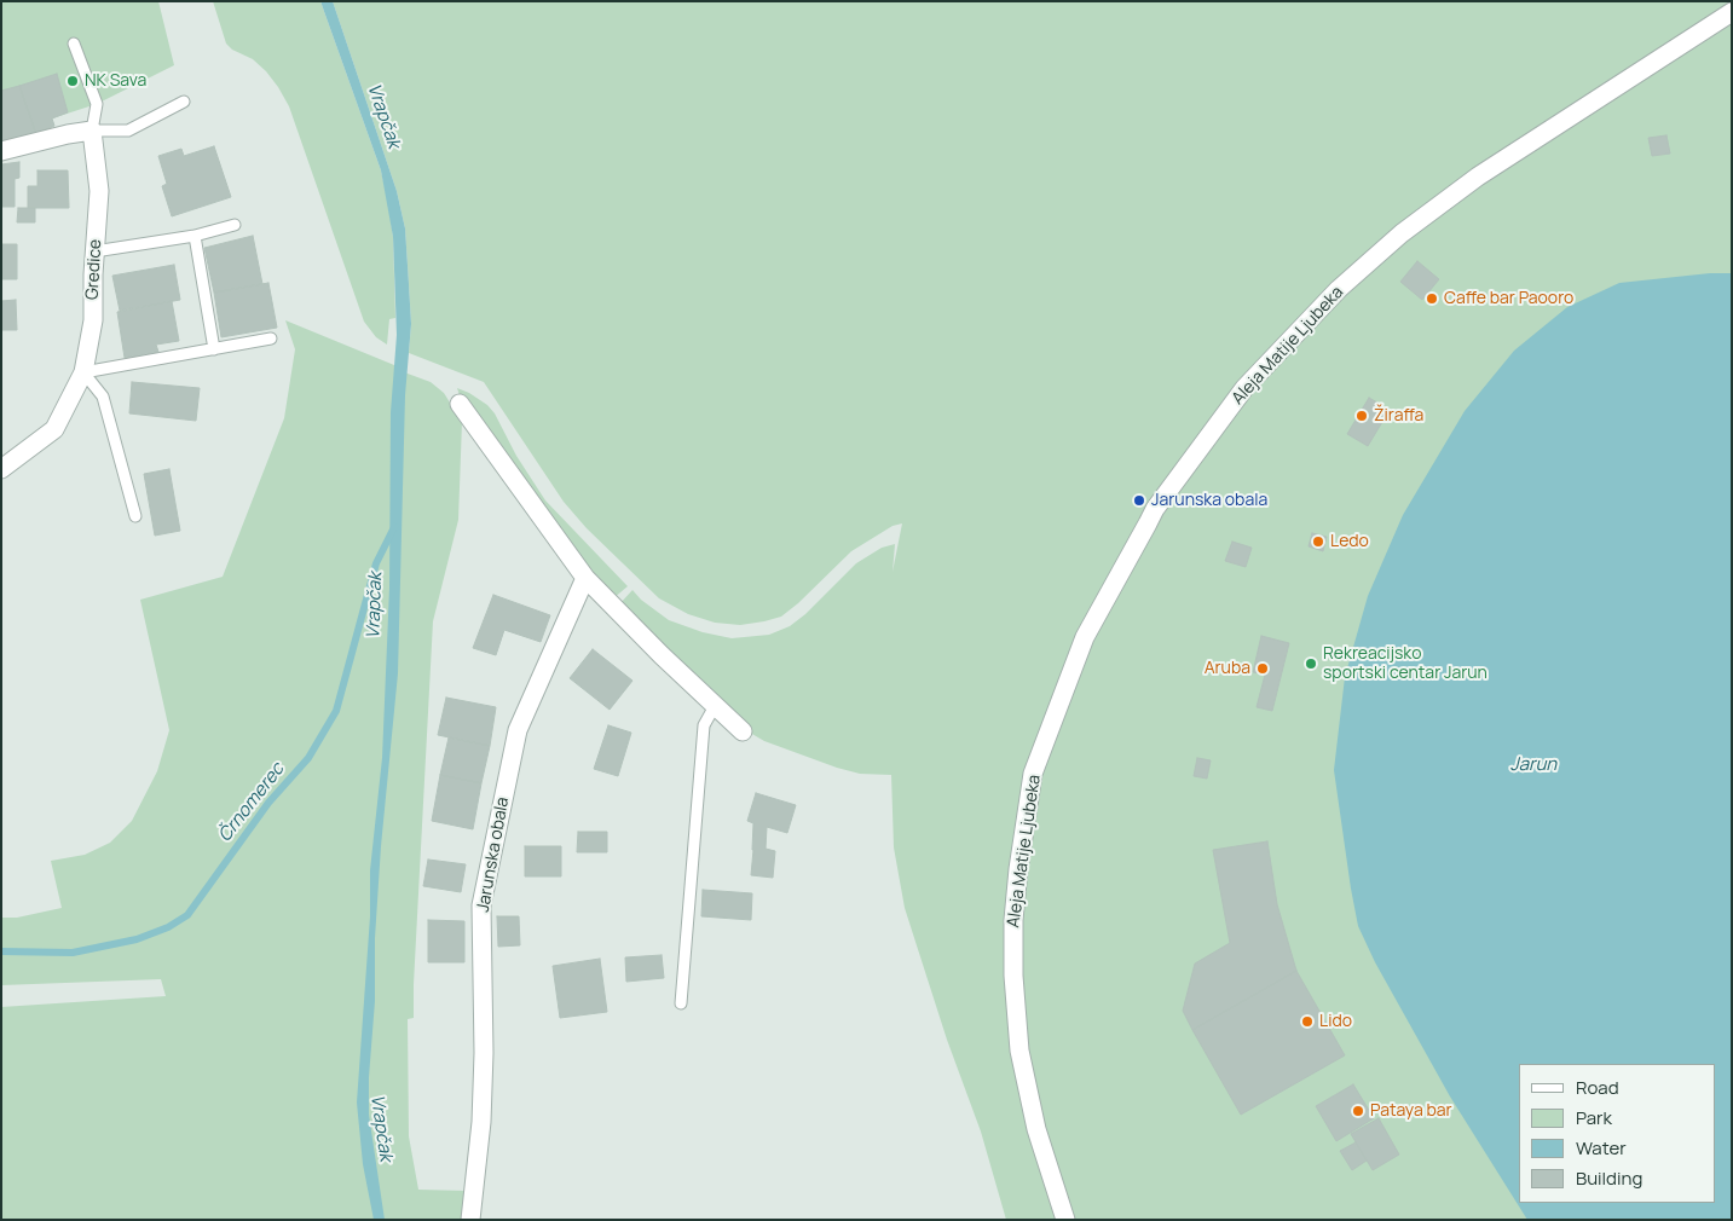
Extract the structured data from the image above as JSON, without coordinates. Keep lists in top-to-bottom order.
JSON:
{
  "streets": {
    "street": ["Gredice", "Aleja Matije Ljubeka", "Jarunska obala"]
  },
  "water": ["Vrapčak", "Jarun", "Črnomerec"],
  "places": [
    "NK Sava",
    "Caffe bar Paooro",
    "Žiraffa",
    "Jarunska obala",
    "Ledo",
    "Rekreacijsko sportski centar Jarun",
    "Aruba",
    "Lido",
    "Pataya bar"
  ],
  "legend": [
    "Road",
    "Park",
    "Water",
    "Building"
  ]
}
